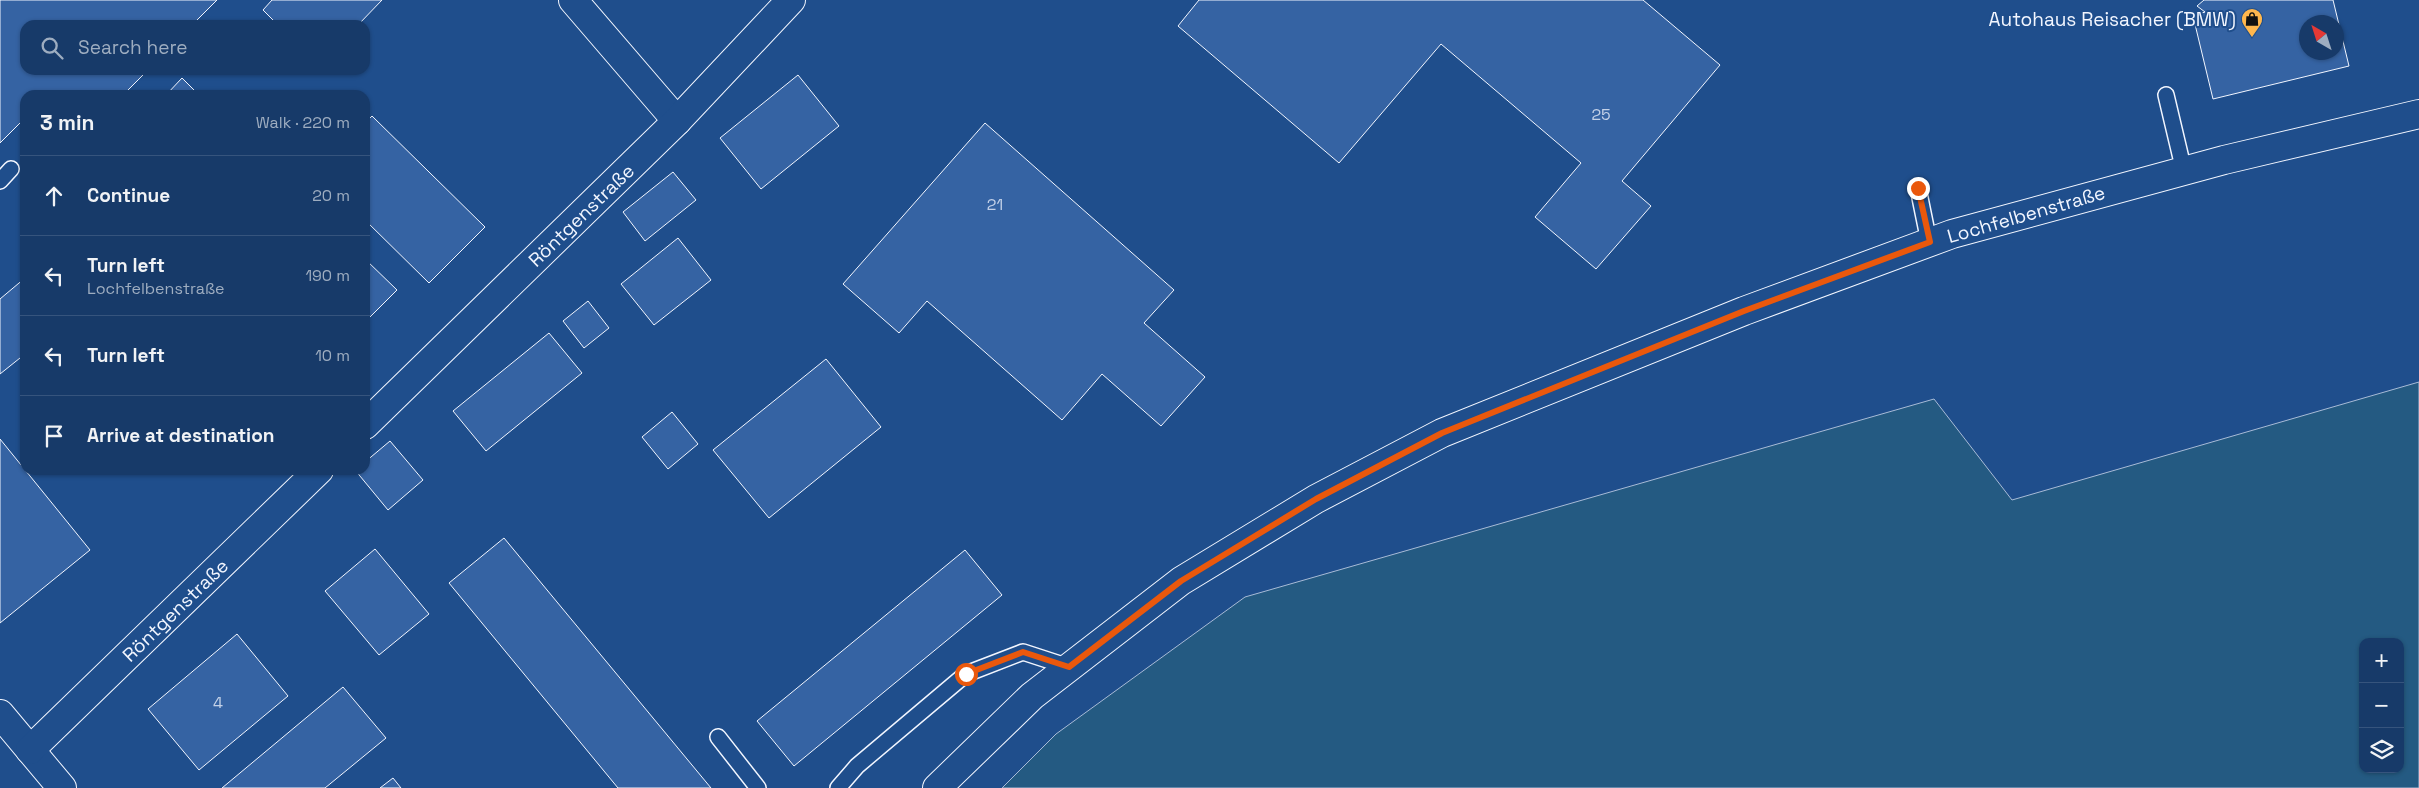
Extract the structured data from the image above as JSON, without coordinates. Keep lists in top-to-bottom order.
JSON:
{
  "streets": {
    "street": ["Lochfelbenstraße", "Röntgenstraße"]
  },
  "places": {
    "shop": ["Autohaus Reisacher (BMW)"]
  },
  "house_numbers": ["25", "21", "4"],
  "north": "top left",
  "page": {
    "search": "Search here",
    "heading": ["3 min", "Walk · 220 m"],
    "list": [
      ["Continue", "20 m"],
      ["Turn left", "Lochfelbenstraße", "190 m"],
      ["Turn left", "10 m"],
      "Arrive at destination"
    ],
    "map_buttons": ["+", "−"]
  }
}
